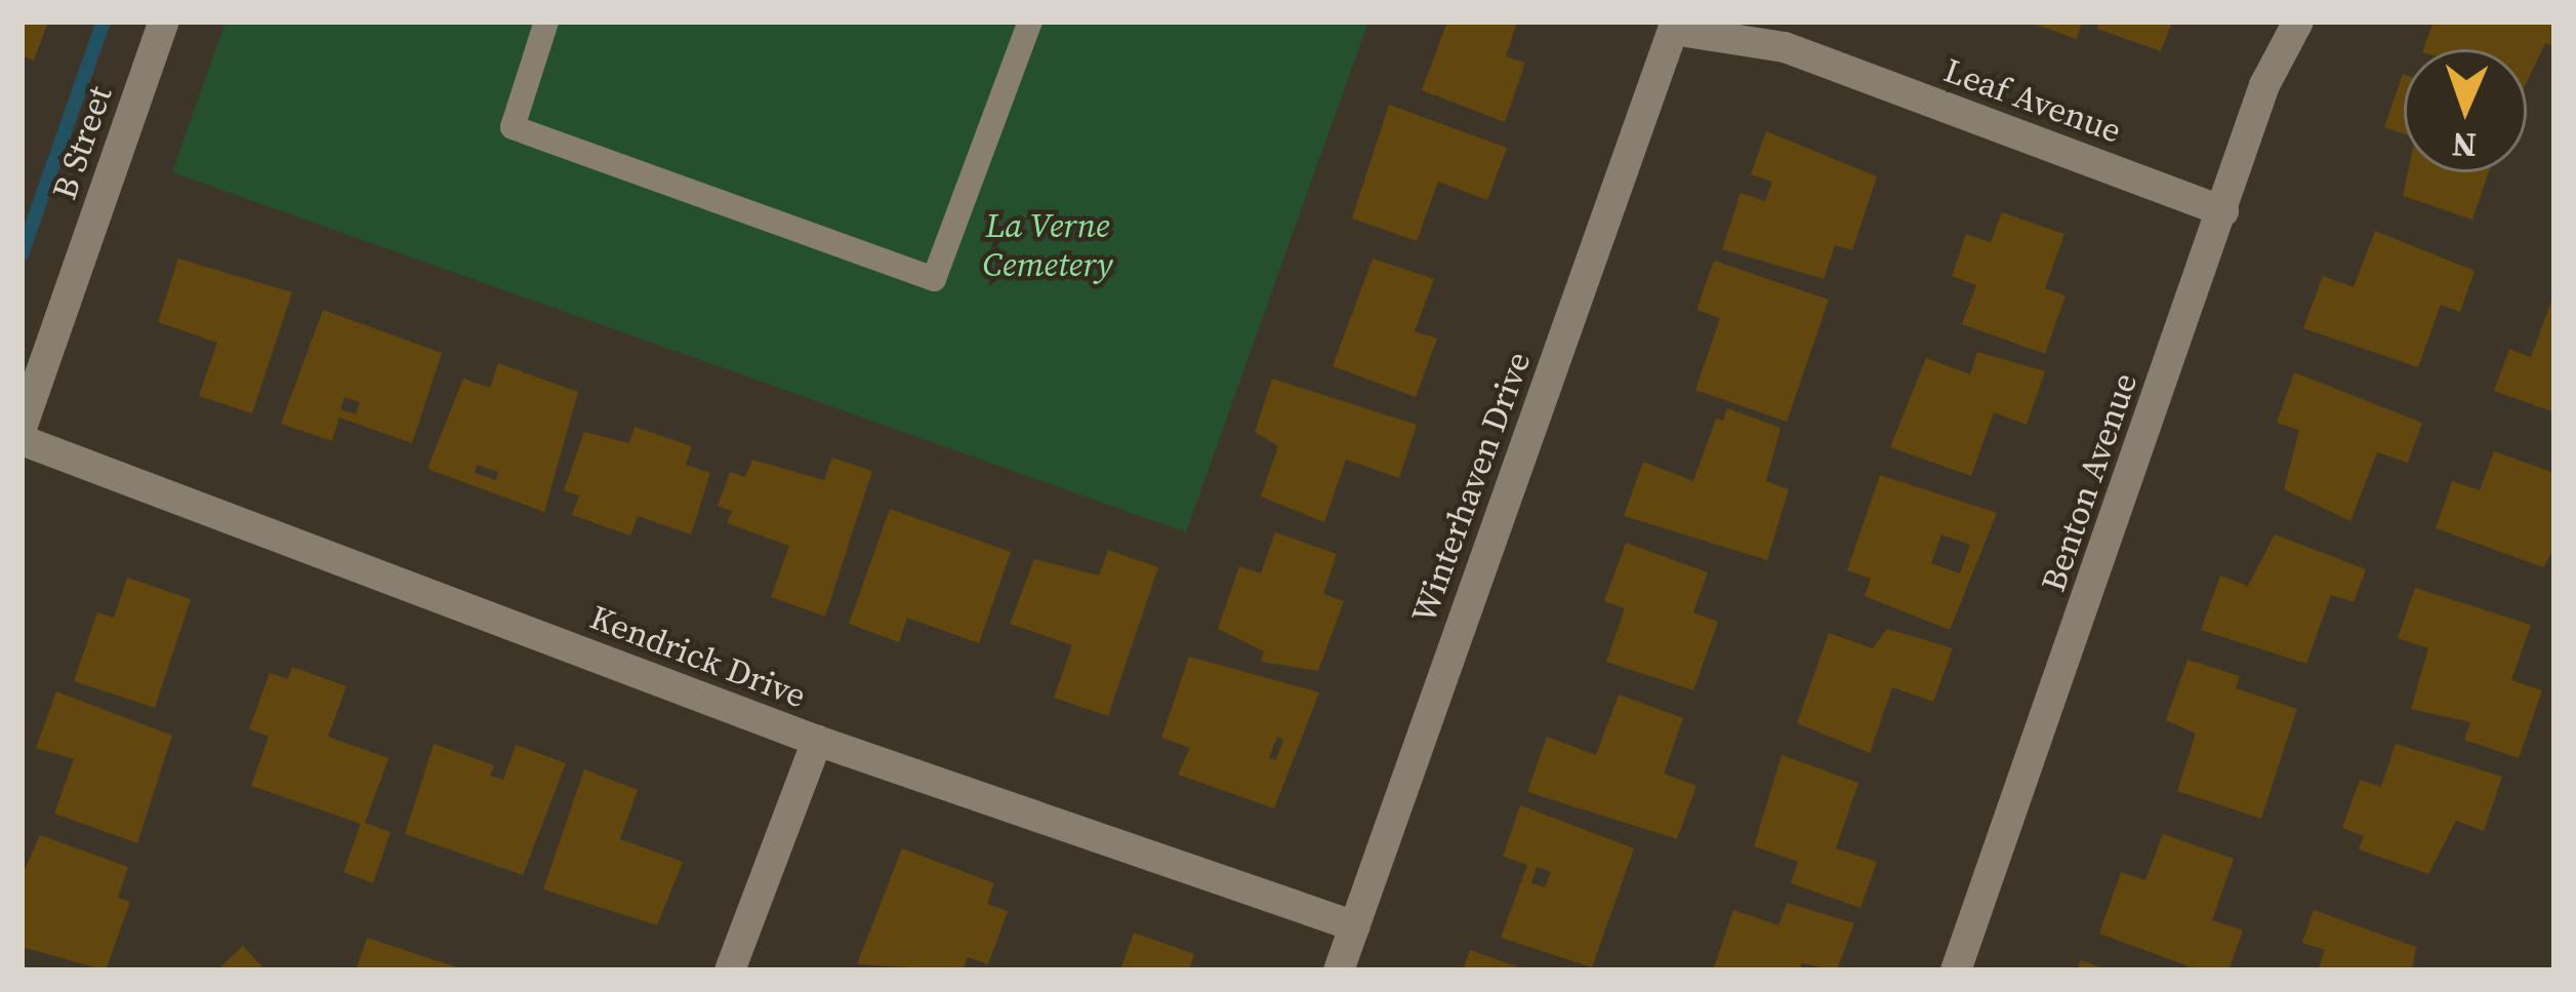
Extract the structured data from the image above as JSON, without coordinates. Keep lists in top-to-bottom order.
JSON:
{
  "streets": {
    "street": [
      "Leaf Avenue",
      "B Street",
      "Benton Avenue",
      "Winterhaven Drive",
      "Kendrick Drive"
    ]
  },
  "crossings": [
    ["Leaf Avenue", "Benton Avenue"],
    ["Leaf Avenue", "Winterhaven Drive"],
    ["Winterhaven Drive", "Kendrick Drive"]
  ],
  "parks": ["La Verne Cemetery"],
  "north": "bottom"
}
